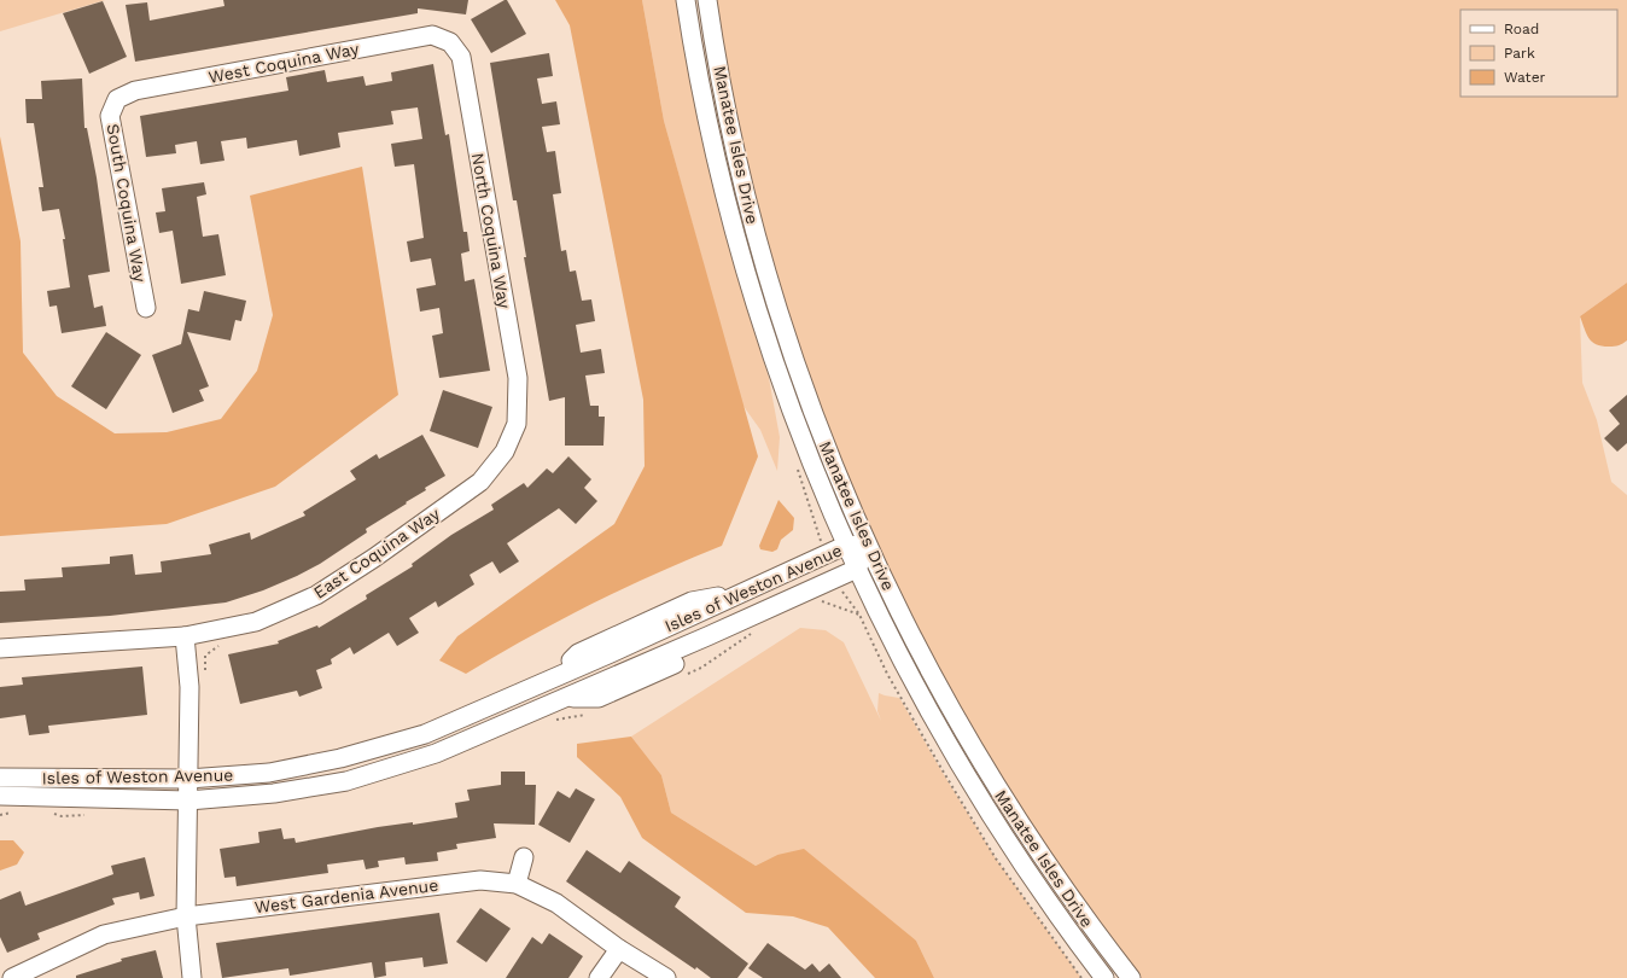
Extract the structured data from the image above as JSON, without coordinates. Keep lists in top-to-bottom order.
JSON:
{
  "streets": {
    "street": [
      "West Coquina Way",
      "Manatee Isles Drive",
      "South Coquina Way",
      "North Coquina Way",
      "East Coquina Way",
      "Isles of Weston Avenue",
      "West Gardenia Avenue"
    ]
  },
  "crossings": [
    ["West Coquina Way", "South Coquina Way"],
    ["West Coquina Way", "North Coquina Way"],
    ["Manatee Isles Drive", "Isles of Weston Avenue"],
    ["North Coquina Way", "East Coquina Way"]
  ],
  "legend": ["Road", "Park", "Water"]
}
